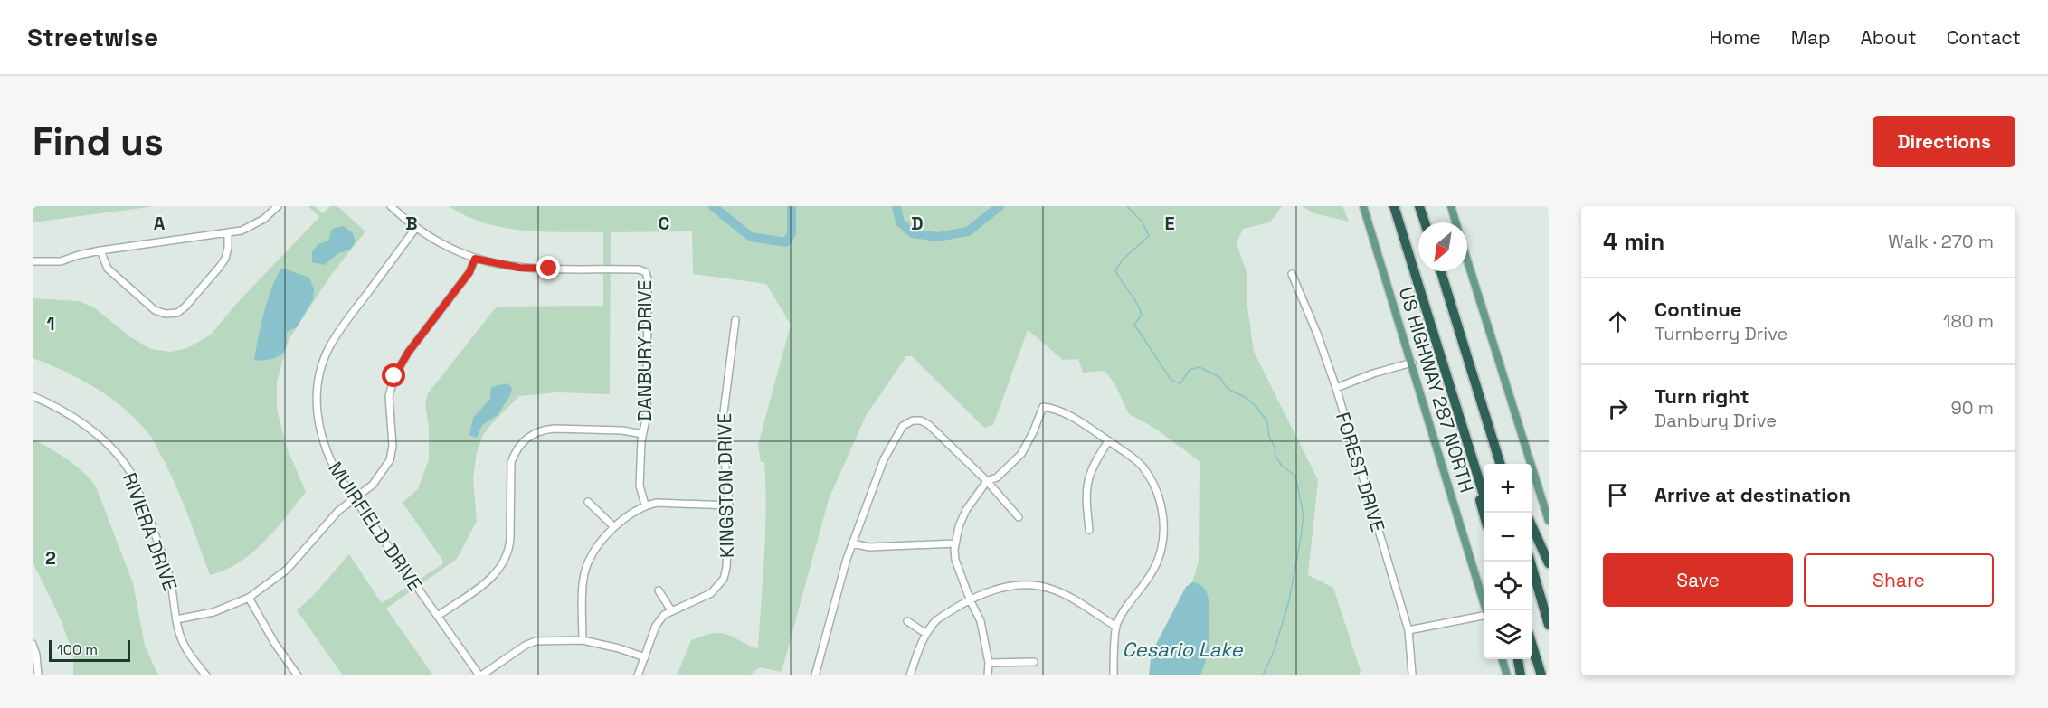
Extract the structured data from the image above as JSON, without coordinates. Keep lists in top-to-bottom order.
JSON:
{
  "streets": {
    "main road": ["US HIGHWAY 287 NORTH"],
    "street": [
      "DANBURY DRIVE",
      "FOREST DRIVE",
      "KINGSTON DRIVE",
      "MUIRFIELD DRIVE",
      "RIVIERA DRIVE"
    ]
  },
  "crossings": [
    ["DANBURY DRIVE", "MUIRFIELD DRIVE"]
  ],
  "water": ["Cesario Lake"],
  "scale_bar": "100 m",
  "north": "bottom left",
  "page": {
    "header": "Streetwise",
    "nav": [
      "Home",
      "Map",
      "About",
      "Contact"
    ],
    "buttons": [
      "Directions",
      ["Save", "Share"]
    ],
    "title": "Find us",
    "heading": ["4 min", "Walk · 270 m"],
    "list": [
      ["Continue", "Turnberry Drive", "180 m"],
      ["Turn right", "Danbury Drive", "90 m"],
      "Arrive at destination"
    ],
    "map_buttons": ["+", "−"],
    "scale": "100 m"
  },
  "grid": {
    "columns": [
      "A",
      "B",
      "C",
      "D",
      "E"
    ],
    "rows": ["1", "2"]
  }
}
